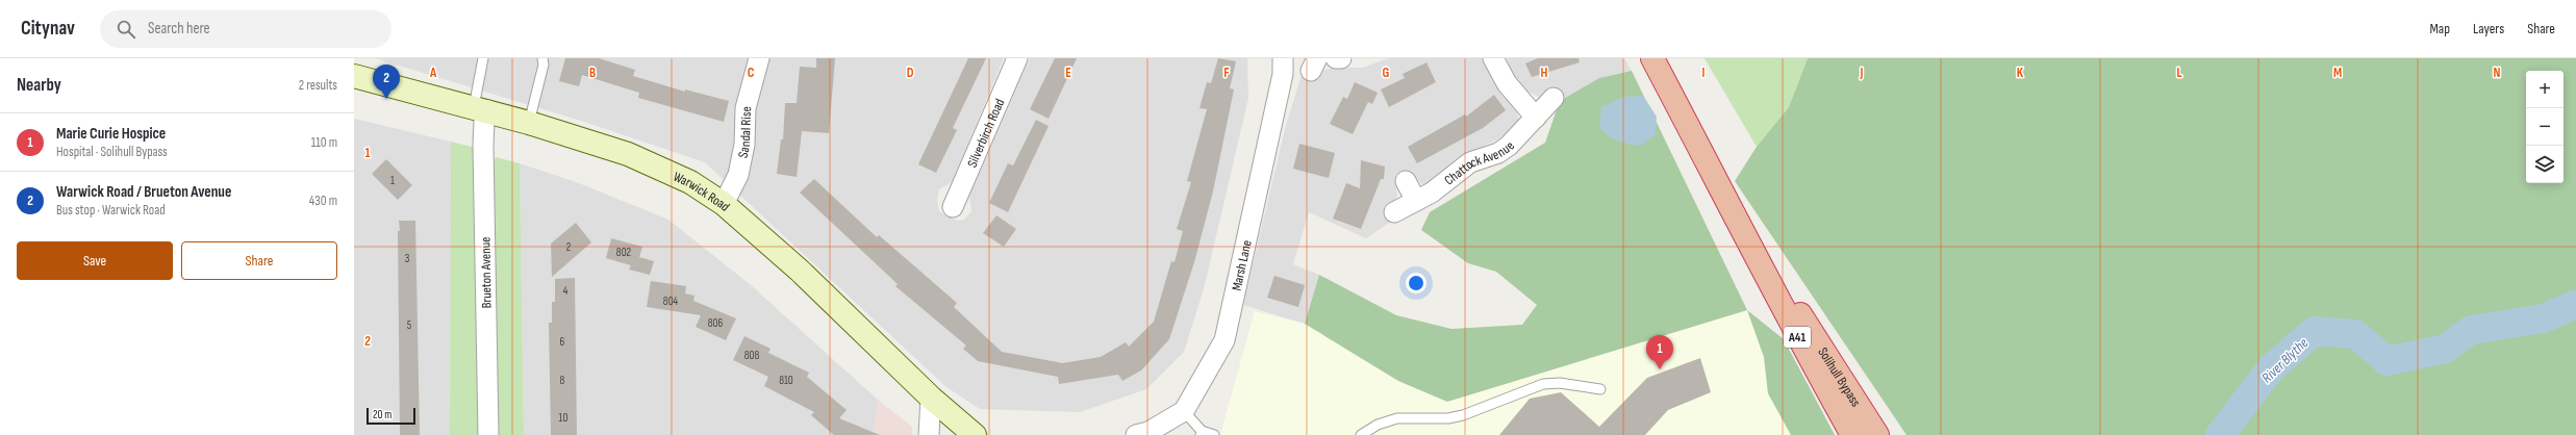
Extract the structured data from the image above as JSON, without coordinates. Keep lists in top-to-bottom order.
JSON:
{
  "streets": {
    "highway": ["A41", "Solihull Bypass"],
    "main road": ["Warwick Road"],
    "street": [
      "Sandal Rise",
      "Silverbirch Road",
      "Chattock Avenue",
      "Marsh Lane",
      "Brueton Avenue"
    ]
  },
  "crossings": [
    ["Sandal Rise", "Warwick Road"],
    ["Warwick Road", "Brueton Avenue"]
  ],
  "water": ["River Blythe"],
  "house_numbers": [
    "1",
    "2",
    "802",
    "3",
    "4",
    "804",
    "806",
    "5",
    "6",
    "808",
    "8",
    "810",
    "10"
  ],
  "scale_bar": "20 m",
  "page": {
    "header": "Citynav",
    "search": "Search here",
    "nav": ["Map", "Layers", "Share"],
    "heading": ["Nearby", "2 results"],
    "pins": ["2", "1"],
    "map_buttons": ["+", "−"],
    "list": [
      {
        "mark": "1",
        "name": "Marie Curie Hospice",
        "note": "Hospital · Solihull Bypass",
        "value": "110 m"
      },
      {
        "mark": "2",
        "name": "Warwick Road / Brueton Avenue",
        "note": "Bus stop · Warwick Road",
        "value": "430 m"
      }
    ],
    "buttons": ["Save", "Share"],
    "scale": "20 m"
  },
  "grid": {
    "columns": [
      "A",
      "B",
      "C",
      "D",
      "E",
      "F",
      "G",
      "H",
      "I",
      "J",
      "K",
      "L",
      "M",
      "N"
    ],
    "rows": ["1", "2"]
  }
}
